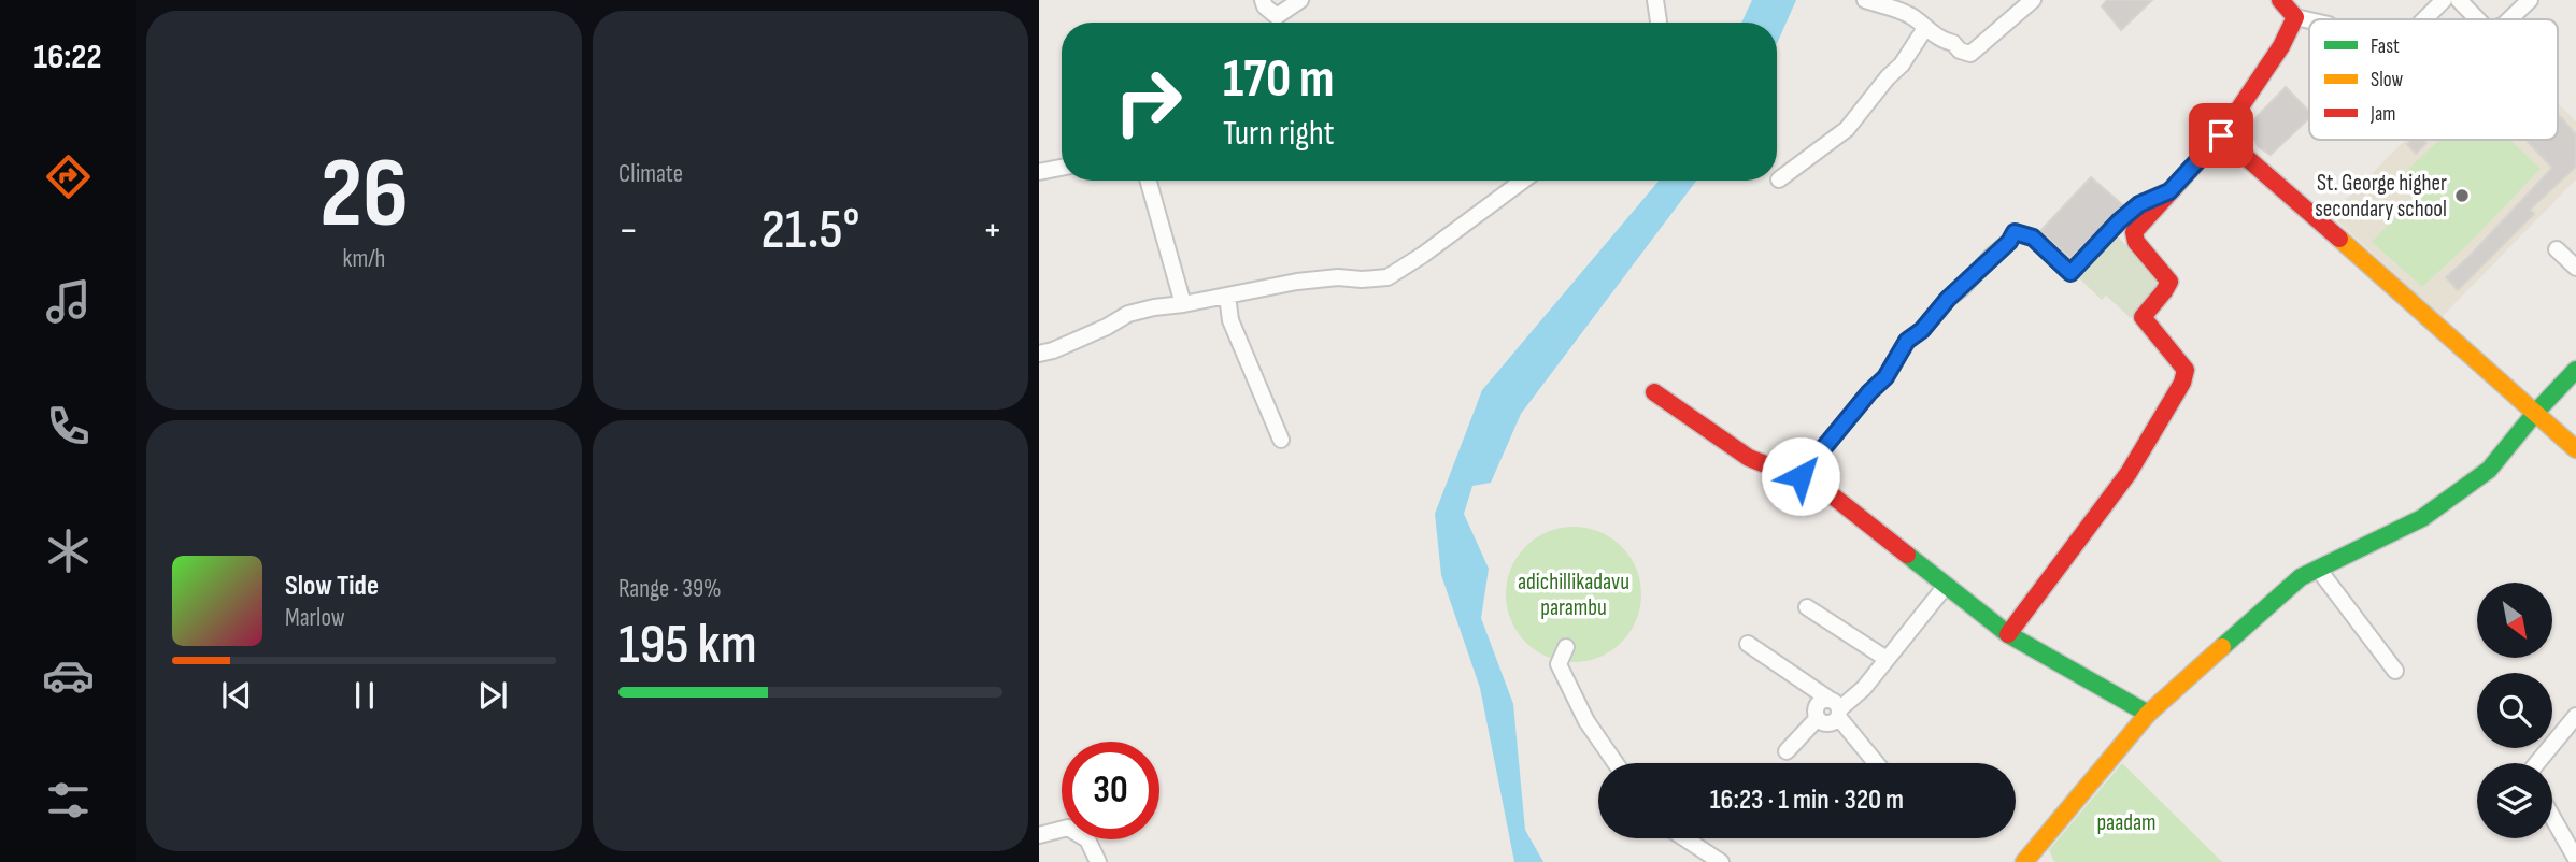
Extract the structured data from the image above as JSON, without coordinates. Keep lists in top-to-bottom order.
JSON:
{
  "parks": ["adichillikadavu parambu", "paadam"],
  "places": ["St. George higher secondary school"],
  "legend": ["Fast", "Slow", "Jam"],
  "north": "bottom right",
  "page": {
    "tabs": "16:22",
    "tile": [
      ["26", "km/h"],
      "Climate",
      ["Range · 39%", "195 km"]
    ],
    "turn": ["170 m", "Turn right"],
    "heat": ["−", "21.5°", "+"],
    "song": ["Slow Tide", "Marlow"],
    "limit": "30",
    "trip": "16:23 · 1 min · 320 m"
  }
}
